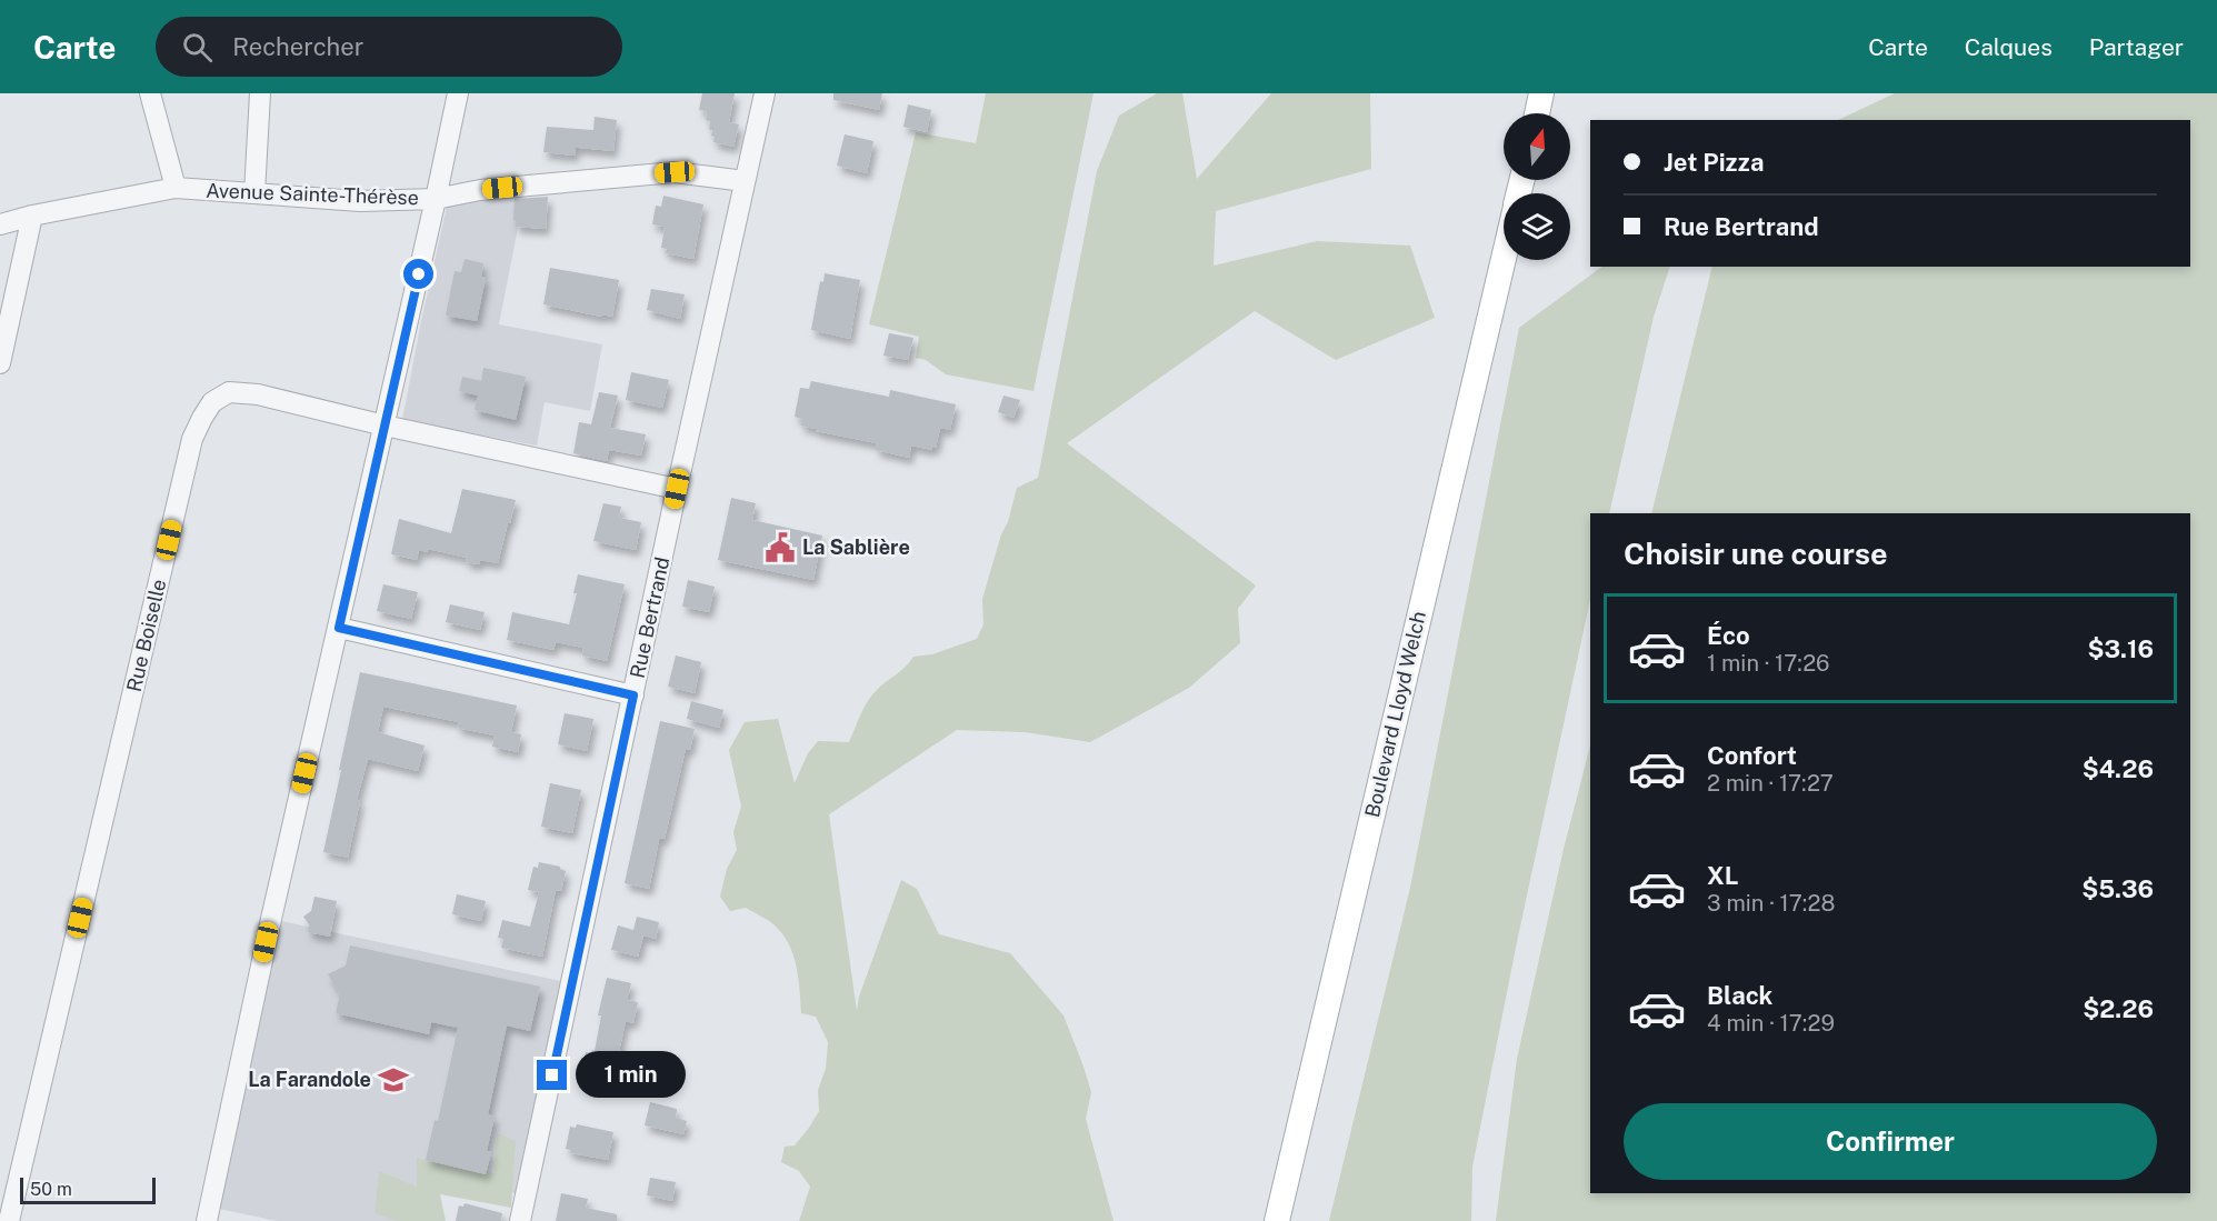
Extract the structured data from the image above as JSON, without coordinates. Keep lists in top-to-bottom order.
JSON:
{
  "streets": {
    "main road": ["Boulevard Lloyd Welch"],
    "street": ["Avenue Sainte-Thérèse", "Rue Bertrand", "Rue Boiselle"]
  },
  "crossings": [
    ["Avenue Sainte-Thérèse", "Rue Bertrand"],
    ["Rue Bertrand", "Rue Boiselle"]
  ],
  "places": {
    "public building": ["La Sablière"],
    "school or university": ["La Farandole"]
  },
  "scale_bar": "50 m",
  "north": "top",
  "page": {
    "header": "Carte",
    "search": "Rechercher",
    "nav": ["Carte", "Calques", "Partager"],
    "banner": ["Jet Pizza", "Rue Bertrand"],
    "heading": "Choisir une course",
    "list": [
      {
        "name": "Éco",
        "note": "1 min · 17:26",
        "value": "$3.16"
      },
      {
        "name": "Confort",
        "note": "2 min · 17:27",
        "value": "$4.26"
      },
      {
        "name": "XL",
        "note": "3 min · 17:28",
        "value": "$5.36"
      },
      {
        "name": "Black",
        "note": "4 min · 17:29",
        "value": "$2.26"
      }
    ],
    "bubble": "1 min",
    "buttons": "Confirmer",
    "scale": "50 m"
  }
}
